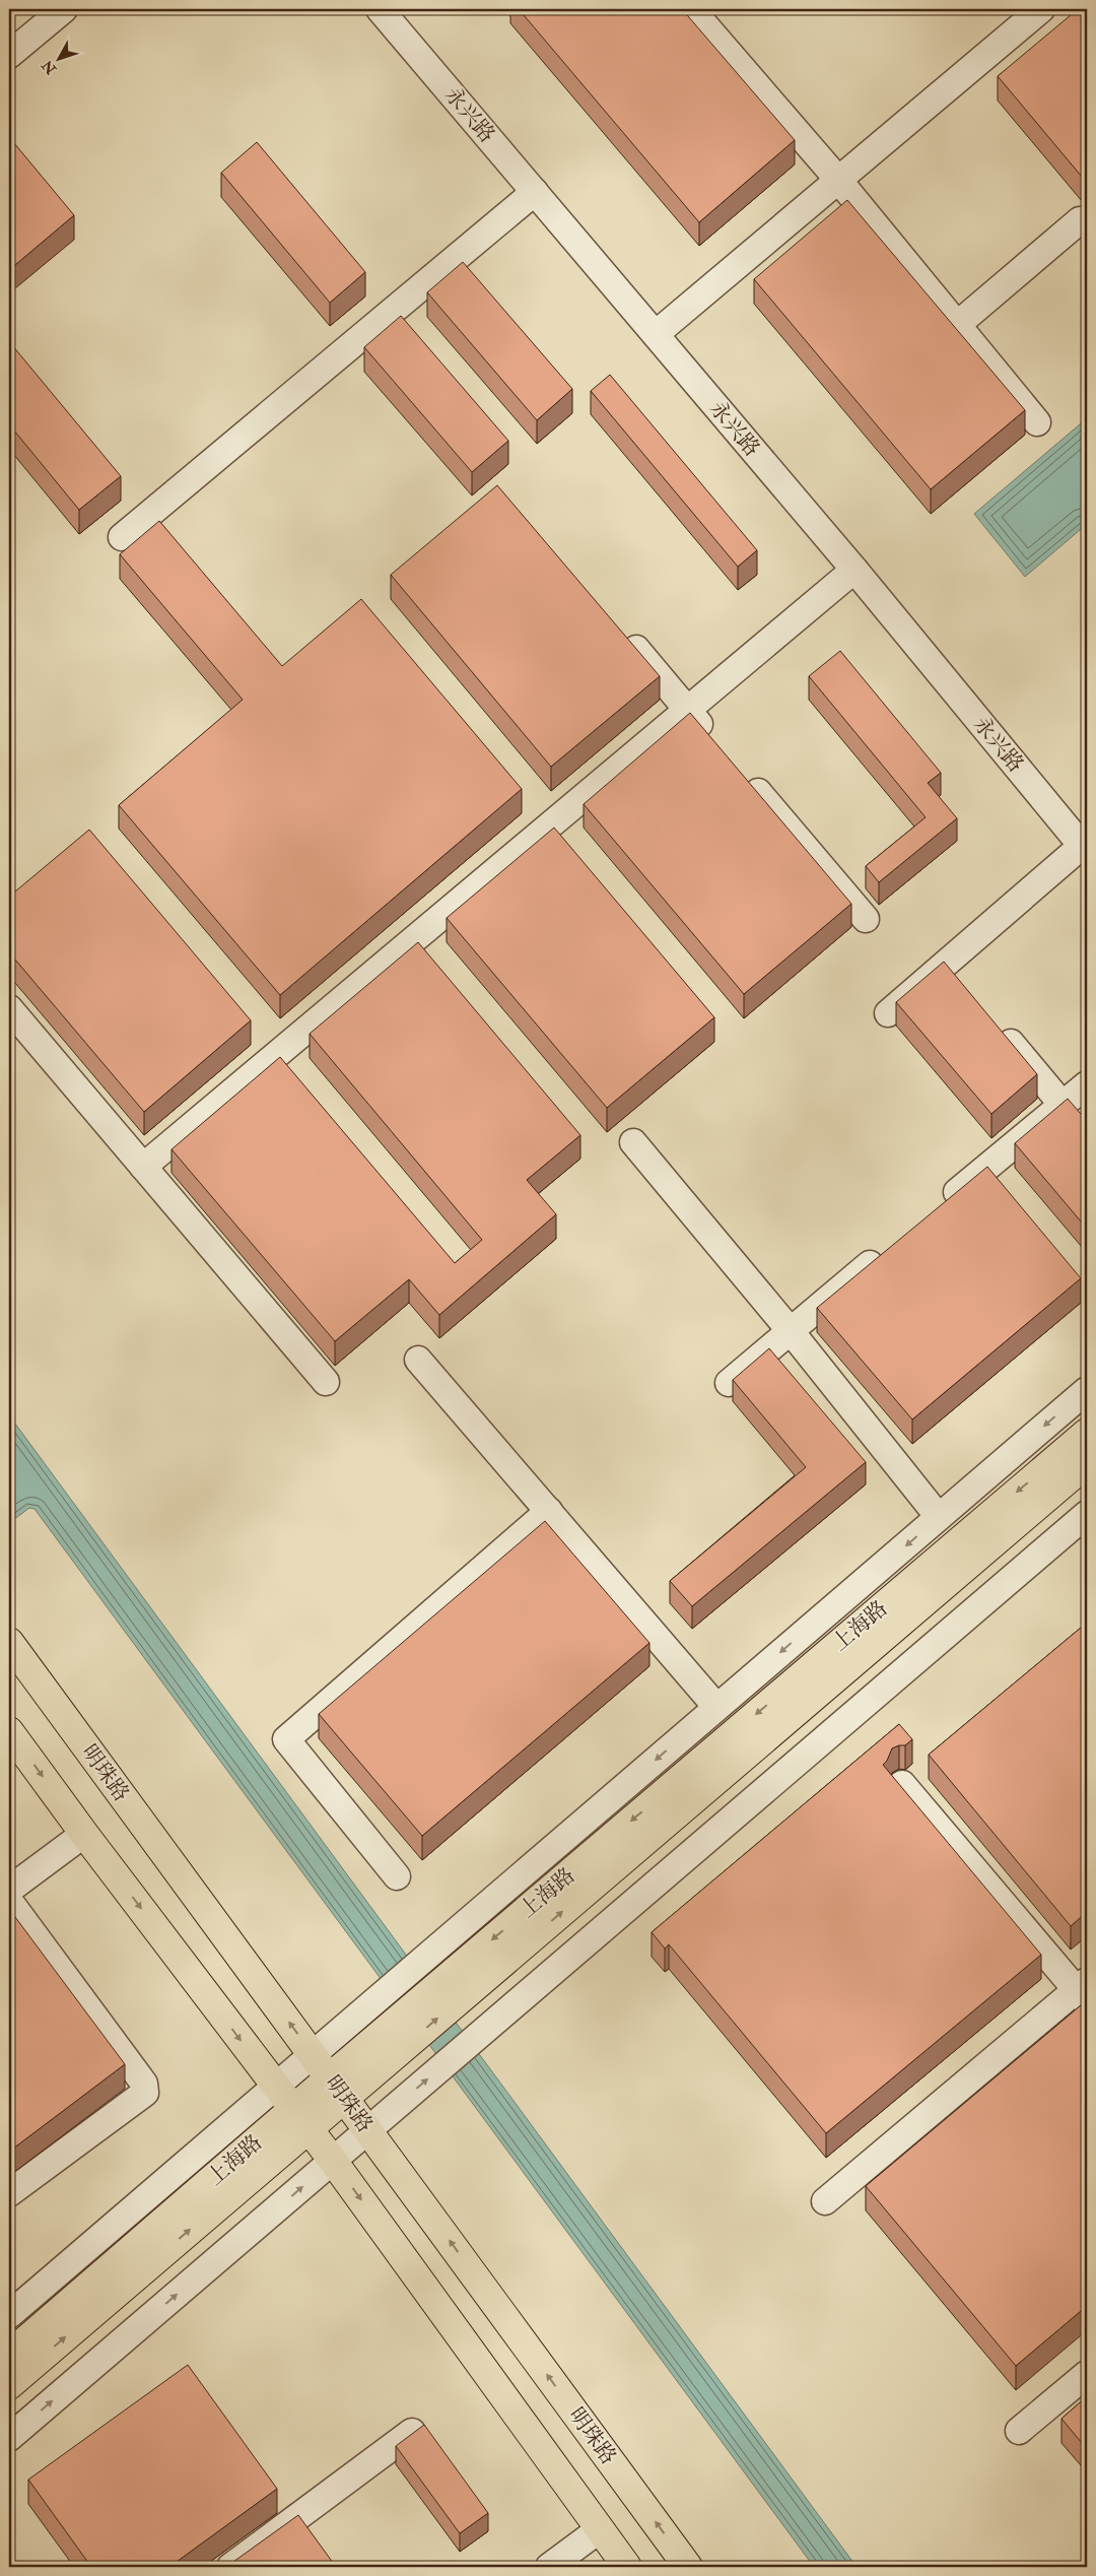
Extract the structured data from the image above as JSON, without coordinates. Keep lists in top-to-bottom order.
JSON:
{
  "streets": {
    "main road": ["上海路", "明珠路"],
    "street": ["永兴路"]
  },
  "crossings": [
    ["上海路", "明珠路"]
  ],
  "north": "bottom left"
}
